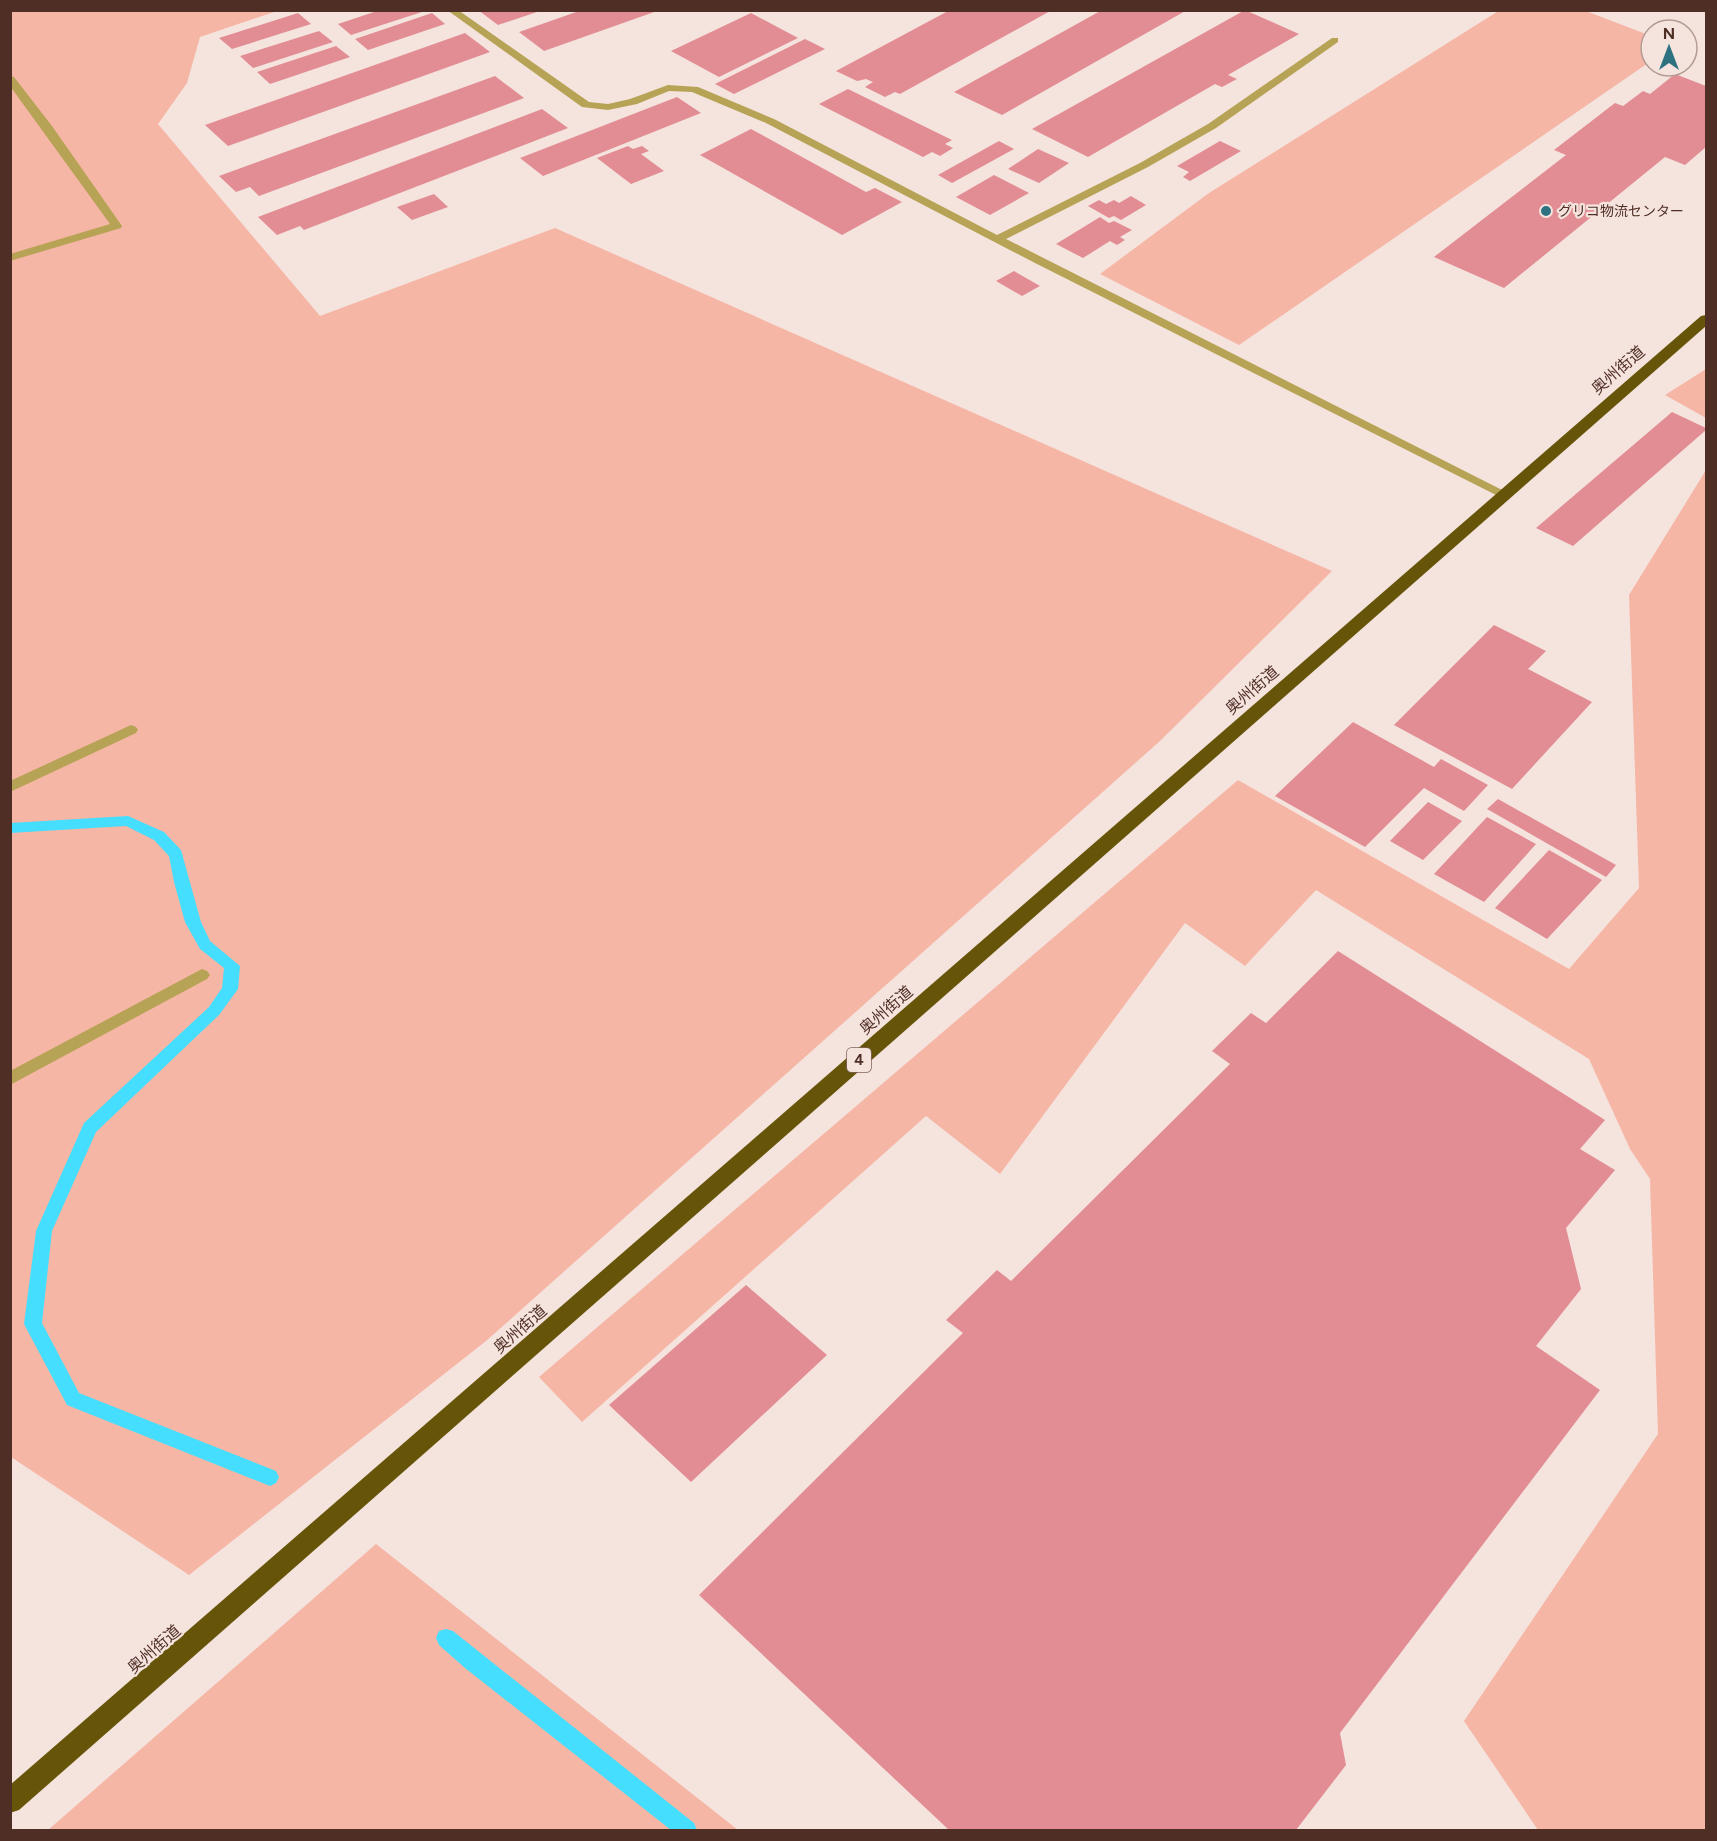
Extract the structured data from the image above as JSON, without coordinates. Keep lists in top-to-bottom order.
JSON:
{
  "streets": {
    "highway": ["奥州街道", "4"]
  },
  "places": ["グリコ物流センター"],
  "north": "top"
}
